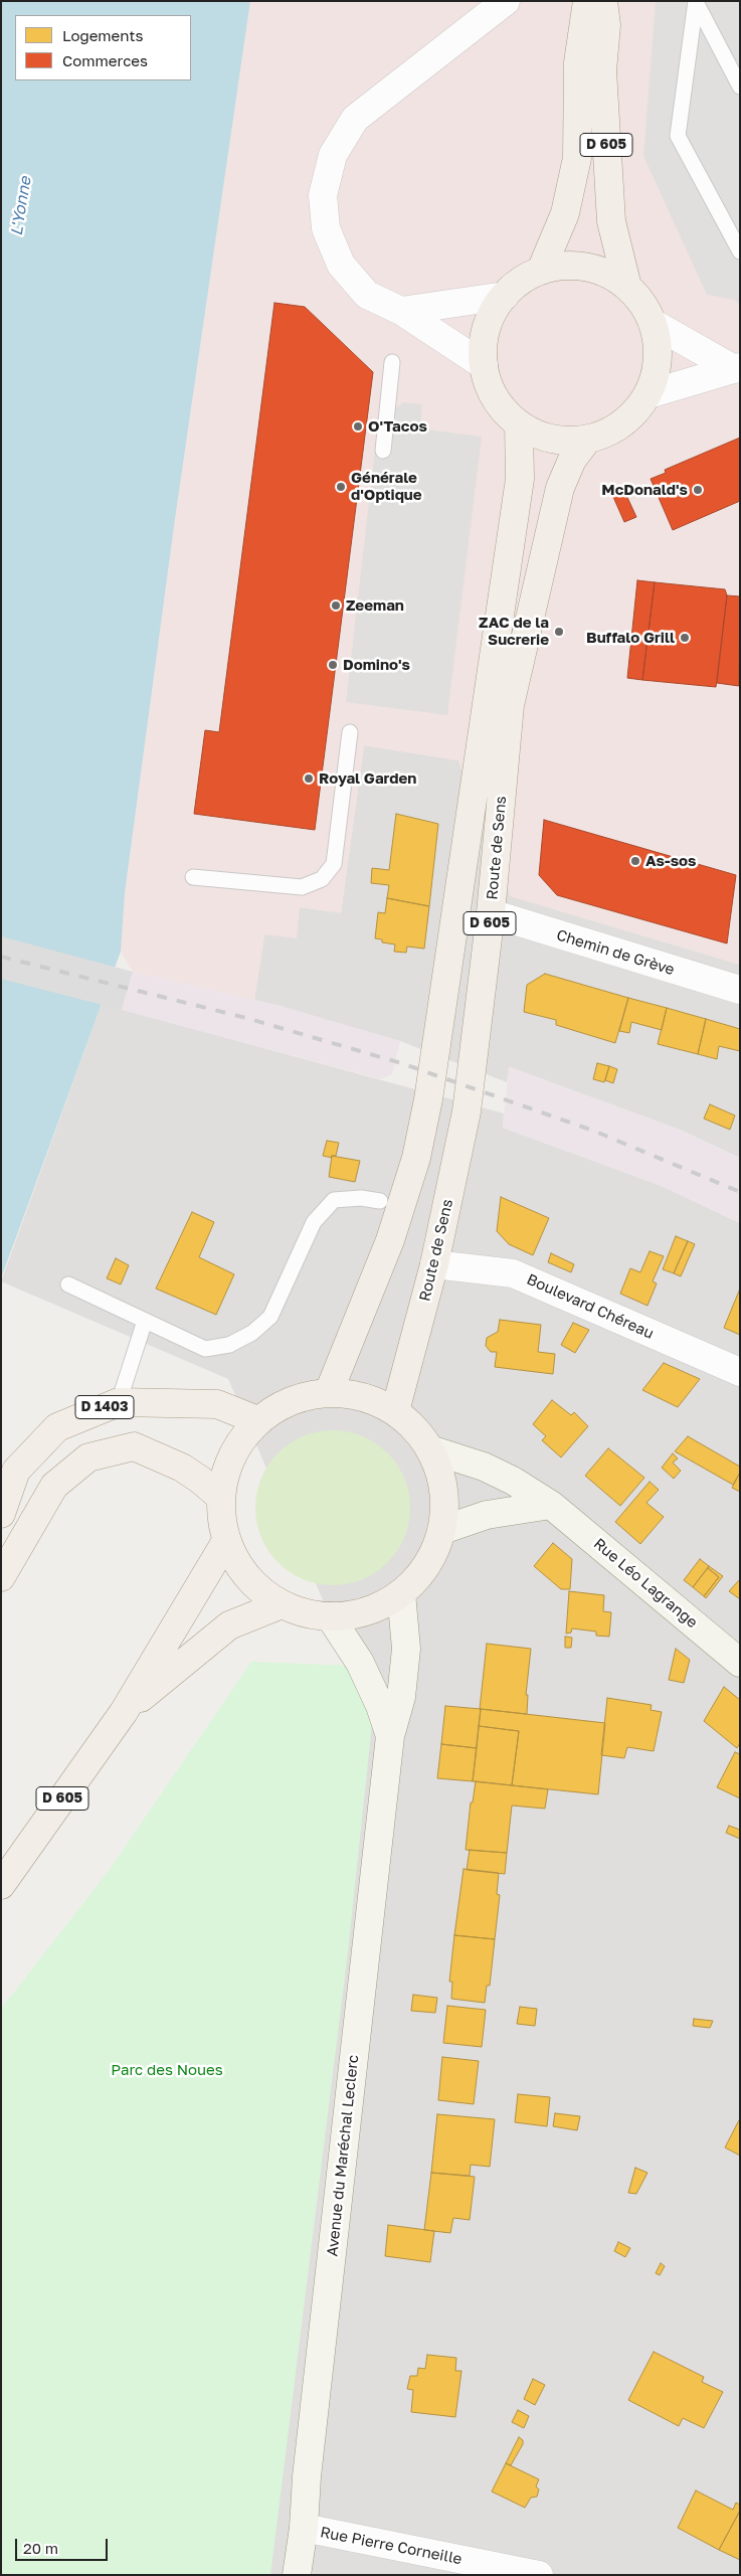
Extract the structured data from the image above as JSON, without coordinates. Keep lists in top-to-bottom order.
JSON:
{
  "streets": {
    "main road": [
      "D 605",
      "Route de Sens",
      "D 1403",
      "Rue Léo Lagrange",
      "Avenue du Maréchal Leclerc"
    ],
    "street": ["Chemin de Grève", "Boulevard Chéreau", "Rue Pierre Corneille"]
  },
  "crossings": [
    ["D 605", "Route de Sens"],
    ["Route de Sens", "Chemin de Grève"],
    ["Route de Sens", "Boulevard Chéreau"],
    ["Avenue du Maréchal Leclerc", "Rue Pierre Corneille"]
  ],
  "water": ["L'Yonne"],
  "parks": ["Parc des Noues"],
  "places": [
    "O'Tacos",
    "Générale d'Optique",
    "McDonald's",
    "Zeeman",
    "ZAC de la Sucrerie",
    "Buffalo Grill",
    "Domino's",
    "Royal Garden",
    "As-sos"
  ],
  "legend": ["Logements", "Commerces"],
  "scale_bar": "20 m"
}
